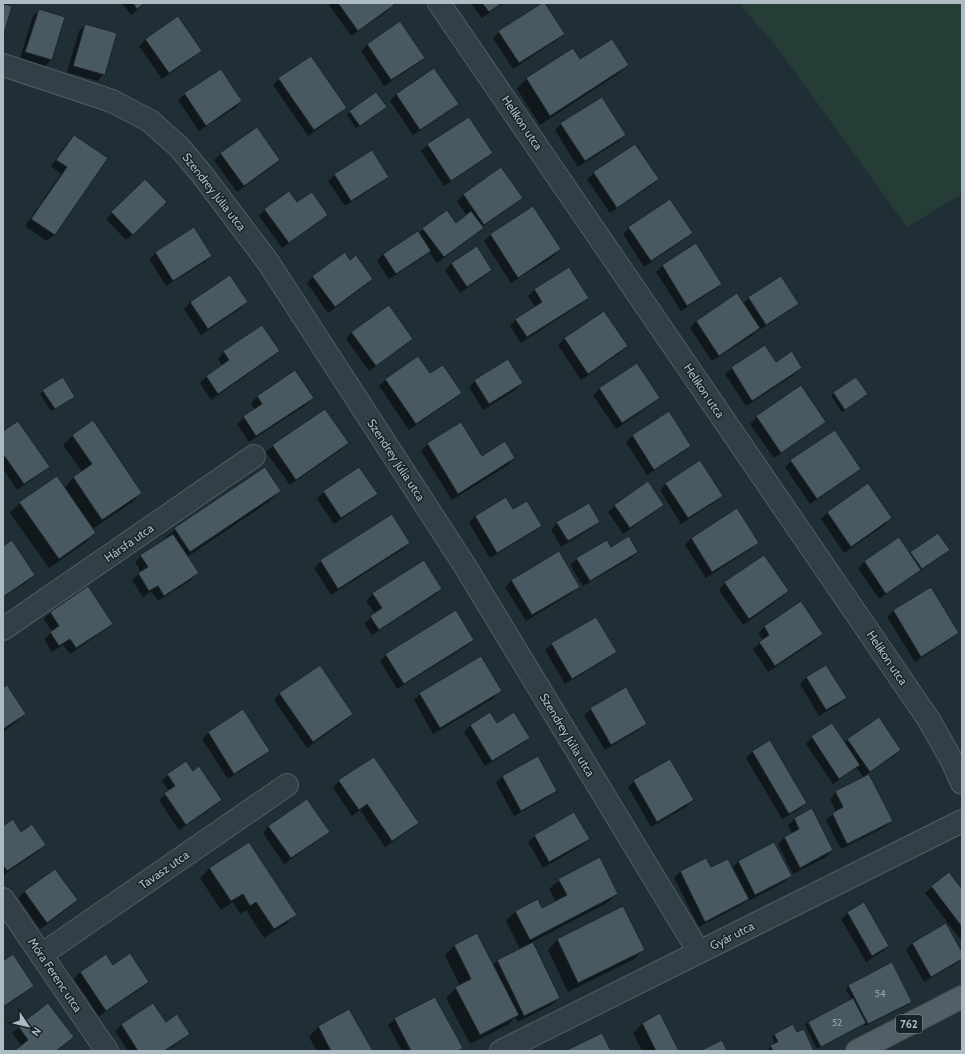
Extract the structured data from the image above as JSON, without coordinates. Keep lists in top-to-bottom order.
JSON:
{
  "streets": {
    "main road": ["762"],
    "street": [
      "Helikon utca",
      "Szendrey Júlia utca",
      "Hársfa utca",
      "Tavasz utca",
      "Gyár utca",
      "Móra Ferenc utca"
    ]
  },
  "crossings": [
    ["Szendrey Júlia utca", "Gyár utca"],
    ["Tavasz utca", "Móra Ferenc utca"]
  ],
  "house_numbers": ["54", "52"],
  "north": "bottom right"
}
